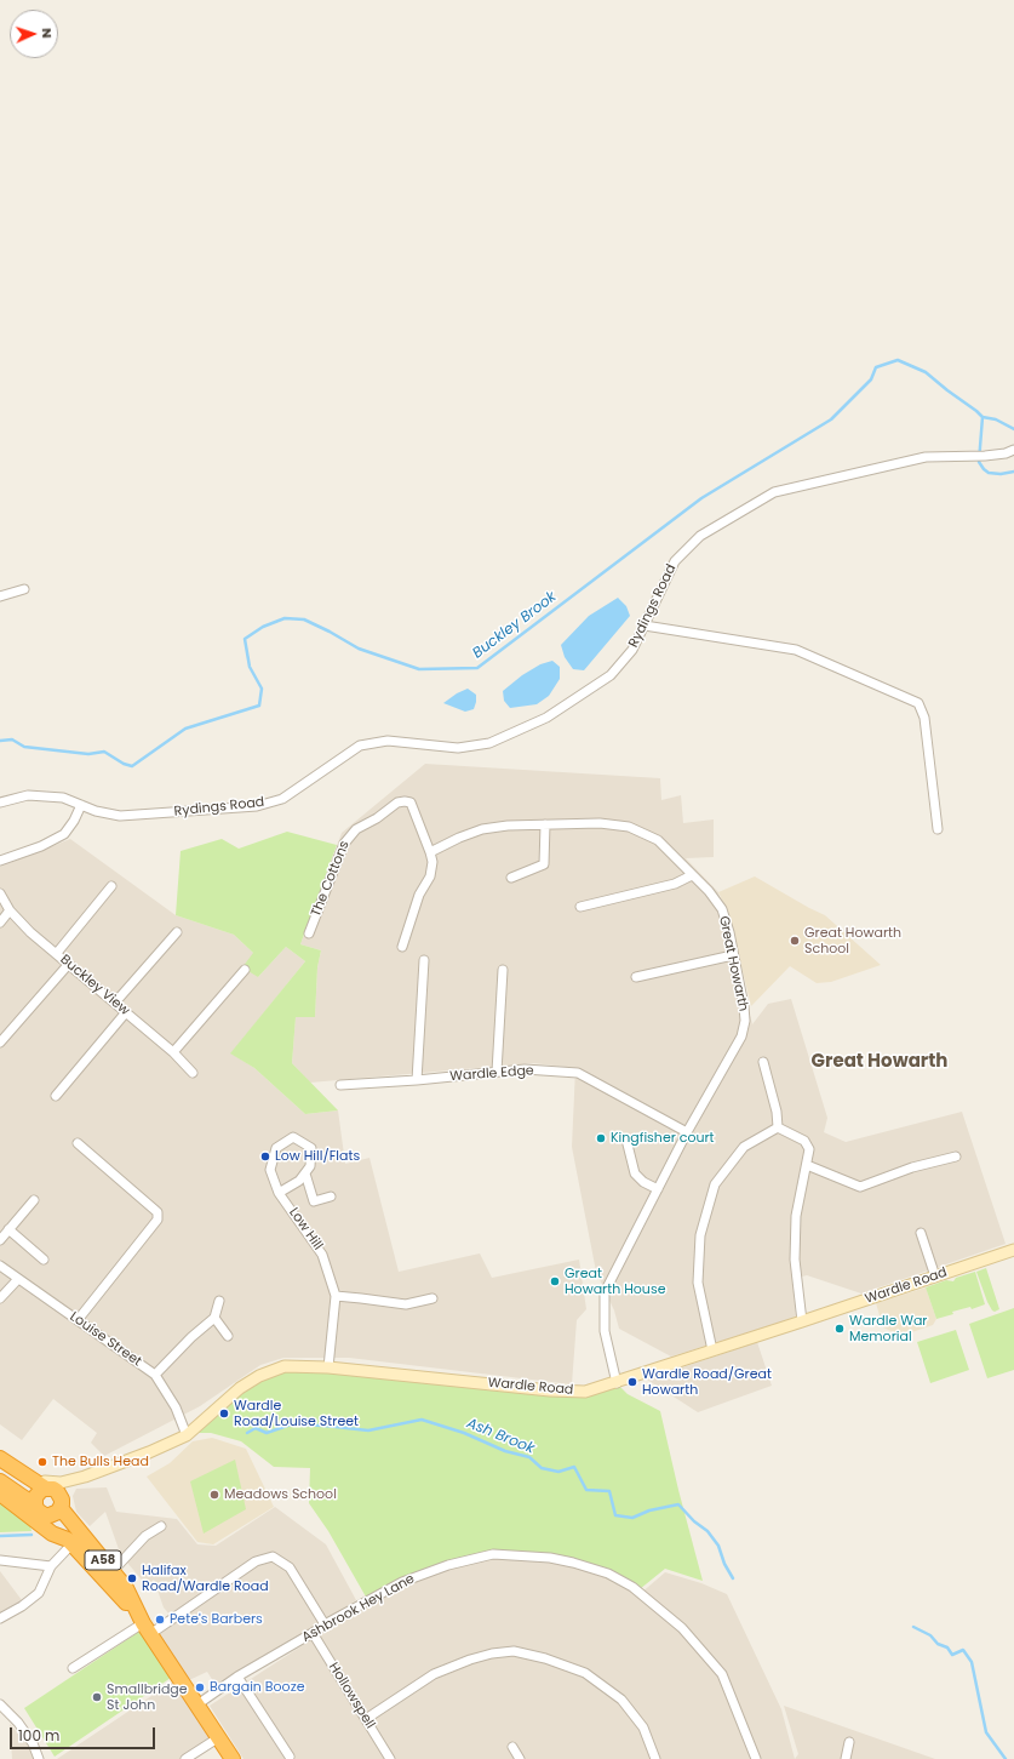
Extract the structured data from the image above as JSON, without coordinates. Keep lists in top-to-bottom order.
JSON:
{
  "streets": {
    "highway": ["A58"],
    "street": [
      "Rydings Road",
      "The Cottons",
      "Great Howarth",
      "Buckley View",
      "Wardle Edge",
      "Low Hill",
      "Wardle Road",
      "Louise Street",
      "Ashbrook Hey Lane",
      "Hollowspell"
    ]
  },
  "crossings": [
    ["The Cottons", "Great Howarth"],
    ["Great Howarth", "Wardle Edge"],
    ["Great Howarth", "Wardle Road"],
    ["Low Hill", "Wardle Road"],
    ["Wardle Road", "Louise Street"],
    ["Wardle Road", "A58"],
    ["A58", "Ashbrook Hey Lane"],
    ["Ashbrook Hey Lane", "Hollowspell"]
  ],
  "districts": ["Great Howarth"],
  "water": ["Buckley Brook", "Ash Brook"],
  "places": [
    "Great Howarth School",
    "Kingfisher court",
    "Low Hill/Flats",
    "Great Howarth House",
    "Wardle War Memorial",
    "Wardle Road/Great Howarth",
    "Wardle Road/Louise Street",
    "The Bulls Head",
    "Meadows School",
    "Halifax Road/Wardle Road",
    "Pete's Barbers",
    "Bargain Booze",
    "Smallbridge St John"
  ],
  "scale_bar": "100 m",
  "north": "right"
}
